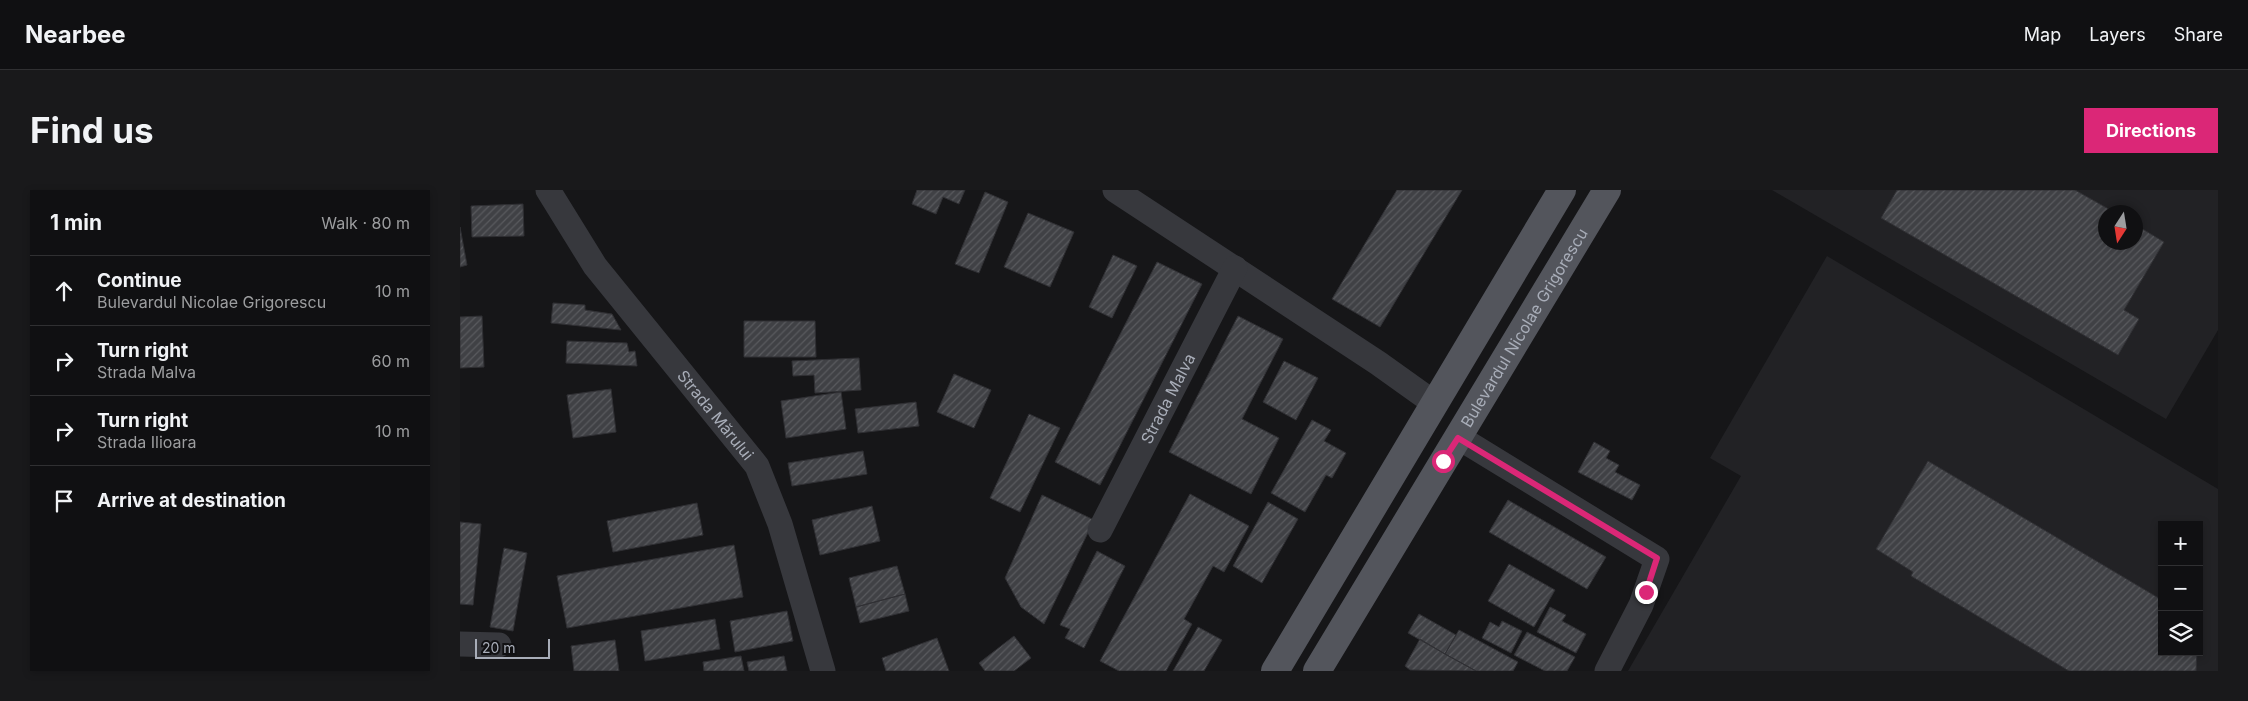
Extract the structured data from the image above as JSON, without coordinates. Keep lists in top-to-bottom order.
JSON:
{
  "streets": {
    "main road": ["Bulevardul Nicolae Grigorescu"],
    "street": ["Strada Malva", "Strada Mărului"]
  },
  "scale_bar": "20 m",
  "north": "bottom",
  "page": {
    "header": "Nearbee",
    "nav": ["Map", "Layers", "Share"],
    "buttons": "Directions",
    "title": "Find us",
    "heading": ["1 min", "Walk · 80 m"],
    "list": [
      ["Continue", "Bulevardul Nicolae Grigorescu", "10 m"],
      ["Turn right", "Strada Malva", "60 m"],
      ["Turn right", "Strada Ilioara", "10 m"],
      "Arrive at destination"
    ],
    "map_buttons": ["+", "−"],
    "scale": "20 m"
  }
}
